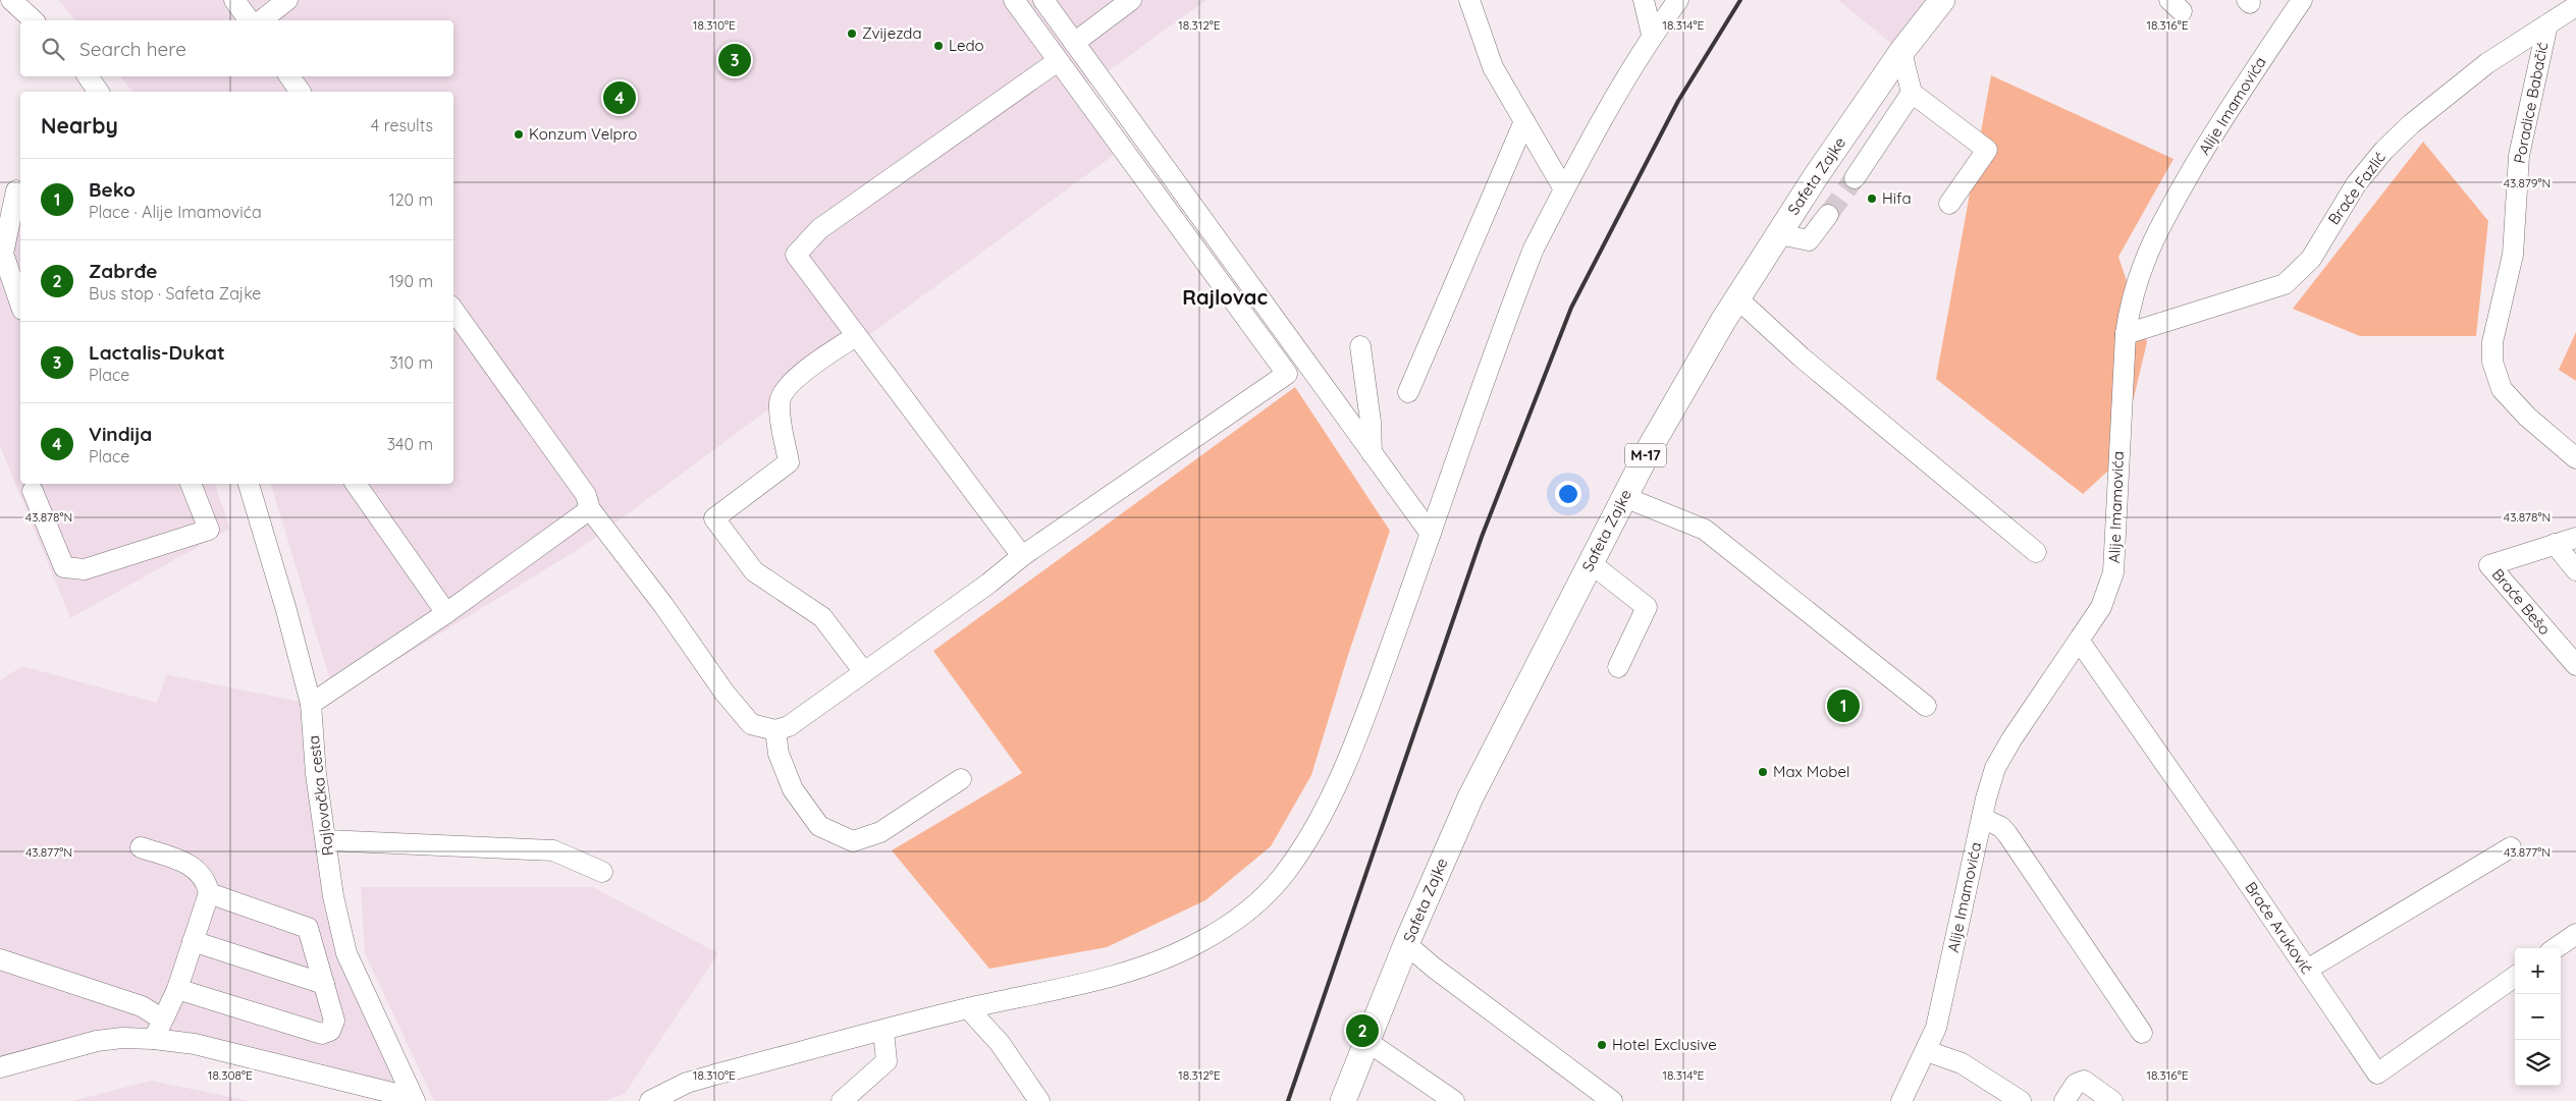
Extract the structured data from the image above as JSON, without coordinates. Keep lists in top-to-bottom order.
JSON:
{
  "streets": {
    "main road": ["Safeta Zajke", "M-17"],
    "street": [
      "Poradice Babačić",
      "Alije Imamovića",
      "Braće Fazlić",
      "Braće Bešo",
      "Rajlovačka cesta",
      "Braće Aruković"
    ]
  },
  "crossings": [
    ["Poradice Babačić", "Braće Fazlić"],
    ["Alije Imamovića", "Braće Fazlić"],
    ["Alije Imamovića", "Braće Aruković"]
  ],
  "districts": ["Rajlovac"],
  "places": [
    "Zvijezda",
    "Ledo",
    "Konzum Velpro",
    "Hifa",
    "Max Mobel",
    "Hotel Exclusive"
  ],
  "page": {
    "search": "Search here",
    "pins": [
      "3",
      "4",
      "1",
      "2"
    ],
    "heading": ["Nearby", "4 results"],
    "list": [
      {
        "mark": "1",
        "name": "Beko",
        "note": "Place · Alije Imamovića",
        "value": "120 m"
      },
      {
        "mark": "2",
        "name": "Zabrđe",
        "note": "Bus stop · Safeta Zajke",
        "value": "190 m"
      },
      {
        "mark": "3",
        "name": "Lactalis-Dukat",
        "note": "Place",
        "value": "310 m"
      },
      {
        "mark": "4",
        "name": "Vindija",
        "note": "Place",
        "value": "340 m"
      }
    ],
    "map_buttons": ["+", "−"]
  },
  "coordinates": [
    "18.310°E",
    "18.312°E",
    "18.314°E",
    "18.316°E",
    "43.879°N",
    "43.878°N",
    "43.877°N",
    "18.308°E"
  ]
}
